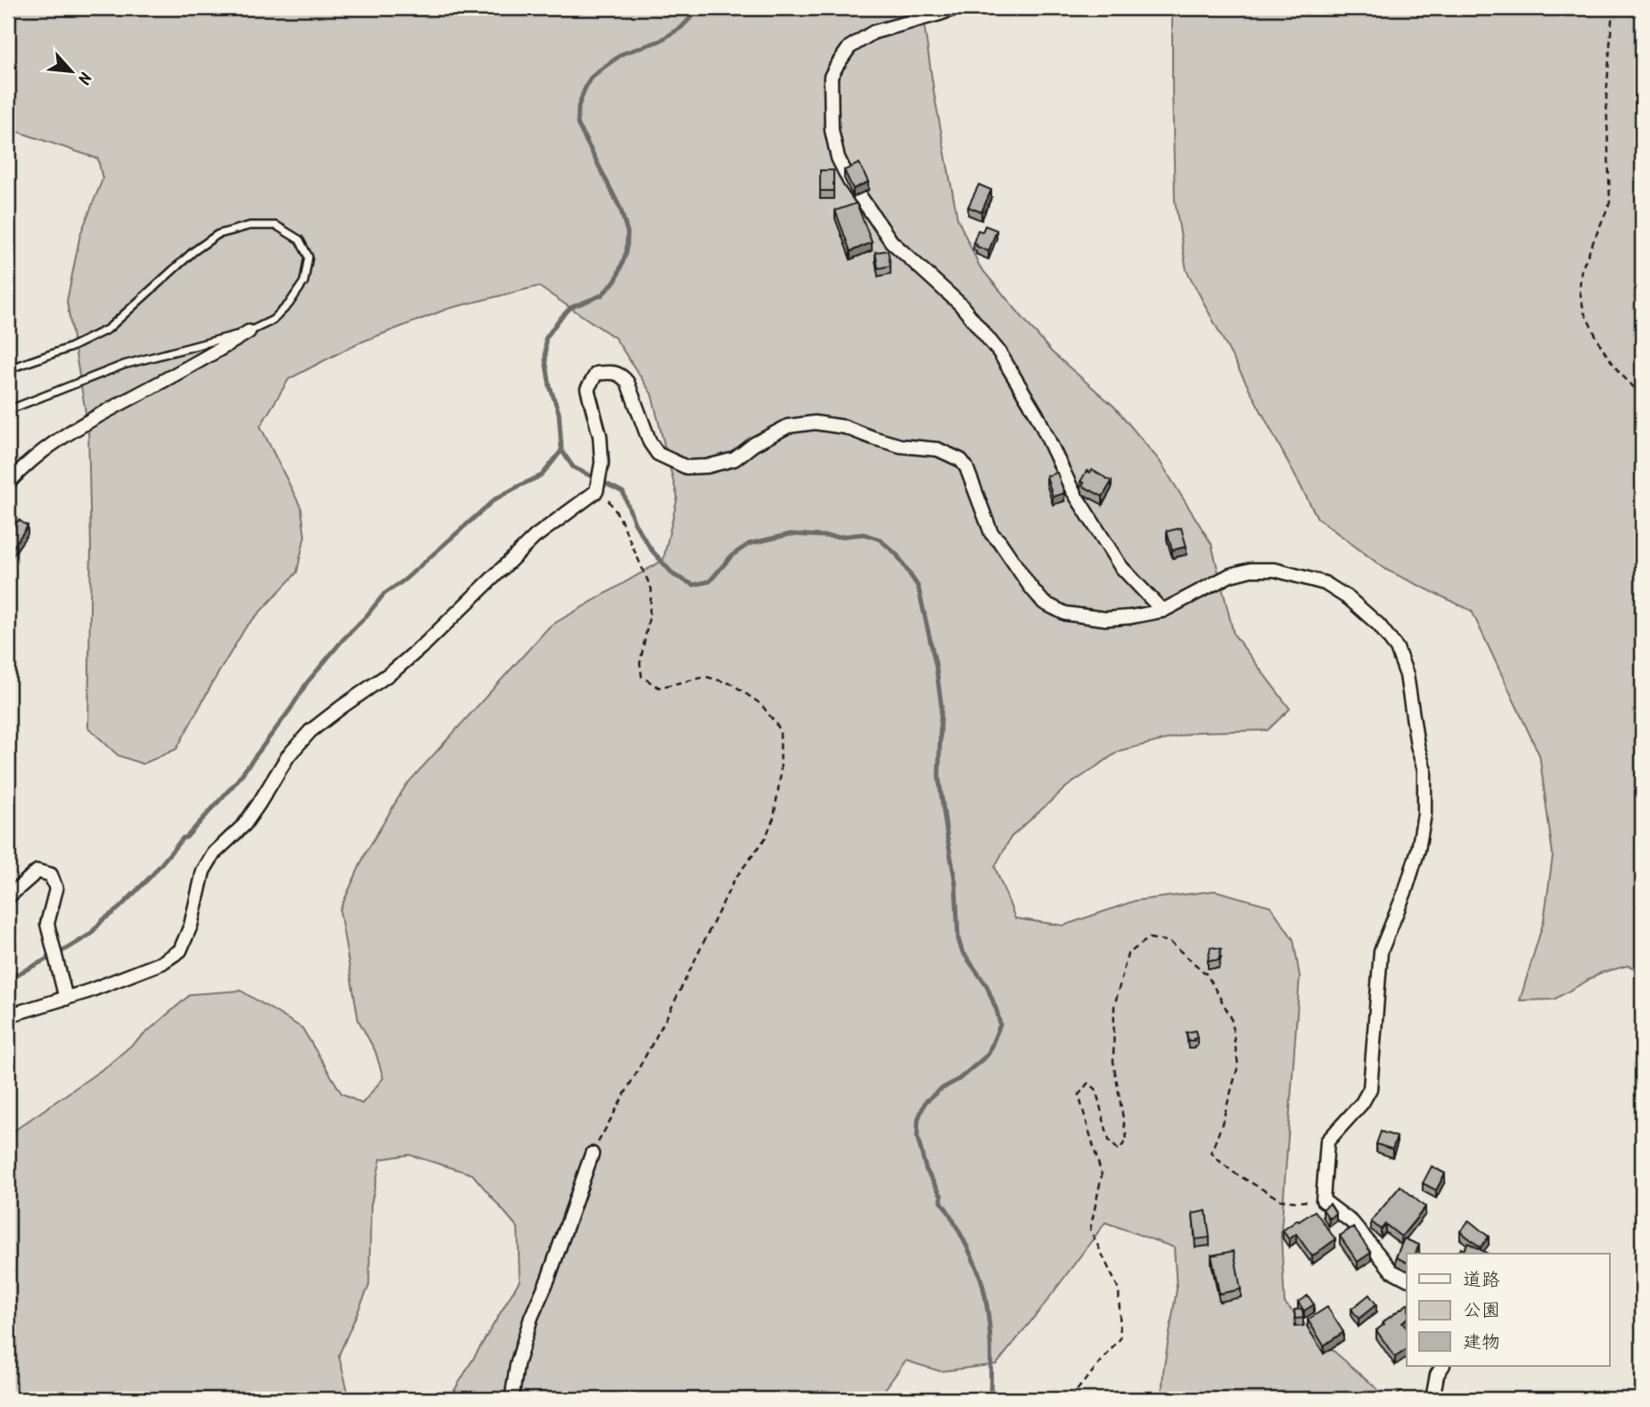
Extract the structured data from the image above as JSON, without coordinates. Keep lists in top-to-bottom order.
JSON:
{
  "legend": ["道路", "公園", "建物"],
  "north": "bottom right"
}
